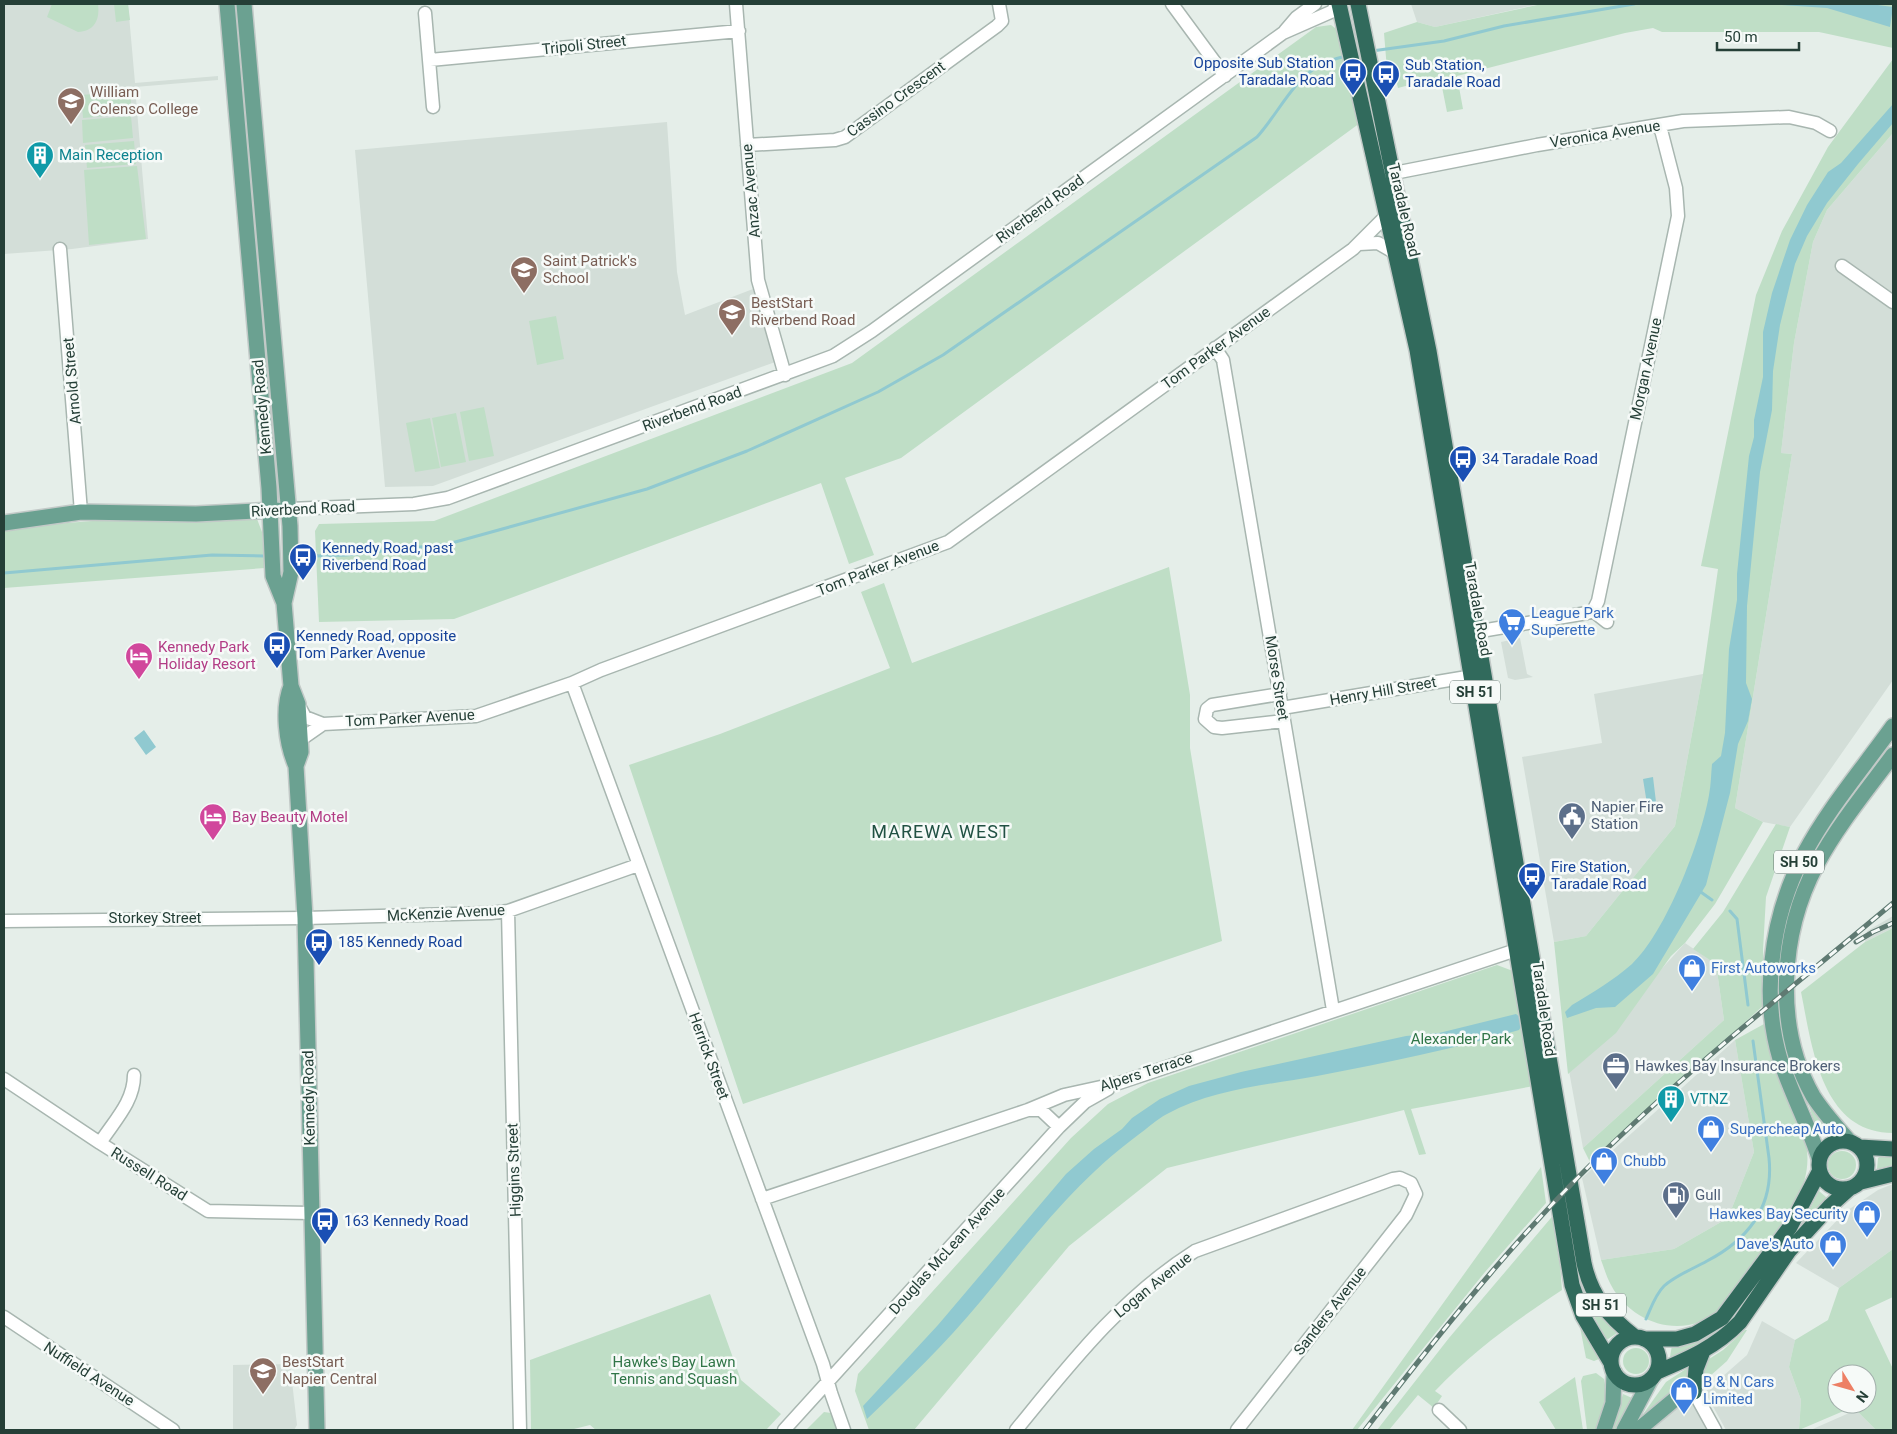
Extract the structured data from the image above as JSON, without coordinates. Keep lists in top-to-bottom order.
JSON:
{
  "streets": {
    "highway": ["Taradale Road", "SH 51", "SH 50"],
    "main road": ["Riverbend Road", "Kennedy Road"],
    "street": [
      "Tripoli Street",
      "Cassino Crescent",
      "Veronica Avenue",
      "Anzac Avenue",
      "Tom Parker Avenue",
      "Morgan Avenue",
      "Arnold Street",
      "Morse Street",
      "Henry Hill Street",
      "McKenzie Avenue",
      "Storkey Street",
      "Herrick Street",
      "Alpers Terrace",
      "Higgins Street",
      "Russell Road",
      "Douglas McLean Avenue",
      "Logan Avenue",
      "Sanders Avenue",
      "Nuffield Avenue"
    ]
  },
  "crossings": [
    ["Tripoli Street", "Anzac Avenue"],
    ["Cassino Crescent", "Anzac Avenue"],
    ["Veronica Avenue", "Taradale Road"],
    ["Veronica Avenue", "Morgan Avenue"],
    ["Anzac Avenue", "Riverbend Road"],
    ["Riverbend Road", "Taradale Road"],
    ["Riverbend Road", "Arnold Street"],
    ["Riverbend Road", "Kennedy Road"],
    ["Taradale Road", "Tom Parker Avenue"],
    ["Taradale Road", "Henry Hill Street"],
    ["Taradale Road", "SH 51"],
    ["Taradale Road", "Alpers Terrace"],
    ["Tom Parker Avenue", "Morse Street"],
    ["Tom Parker Avenue", "Herrick Street"],
    ["Kennedy Road", "McKenzie Avenue"],
    ["Kennedy Road", "Storkey Street"],
    ["Kennedy Road", "Russell Road"],
    ["Morse Street", "Henry Hill Street"],
    ["Morse Street", "Alpers Terrace"],
    ["McKenzie Avenue", "Storkey Street"],
    ["McKenzie Avenue", "Herrick Street"],
    ["McKenzie Avenue", "Higgins Street"],
    ["Herrick Street", "Alpers Terrace"],
    ["Herrick Street", "Douglas McLean Avenue"],
    ["Alpers Terrace", "Douglas McLean Avenue"],
    ["Logan Avenue", "Sanders Avenue"]
  ],
  "districts": ["MAREWA WEST"],
  "parks": ["Alexander Park", "Hawke's Bay Lawn Tennis and Squash"],
  "places": {
    "bus stop": [
      "Opposite Sub Station Taradale Road",
      "Sub Station, Taradale Road",
      "34 Taradale Road",
      "Kennedy Road, past Riverbend Road",
      "Kennedy Road, opposite Tom Parker Avenue",
      "Fire Station, Taradale Road",
      "185 Kennedy Road",
      "163 Kennedy Road"
    ],
    "school or university": [
      "William Colenso College",
      "Saint Patrick's School",
      "BestStart Riverbend Road",
      "BestStart Napier Central"
    ],
    "building": ["Main Reception", "VTNZ"],
    "supermarket": ["League Park Superette"],
    "hotel": ["Kennedy Park Holiday Resort", "Bay Beauty Motel"],
    "public building": ["Napier Fire Station"],
    "shop": [
      "First Autoworks",
      "Supercheap Auto",
      "Chubb",
      "Hawkes Bay Security",
      "Dave's Auto",
      "B & N Cars Limited"
    ],
    "office": ["Hawkes Bay Insurance Brokers"],
    "fuel station": ["Gull"]
  },
  "scale_bar": "50 m",
  "north": "bottom right"
}
